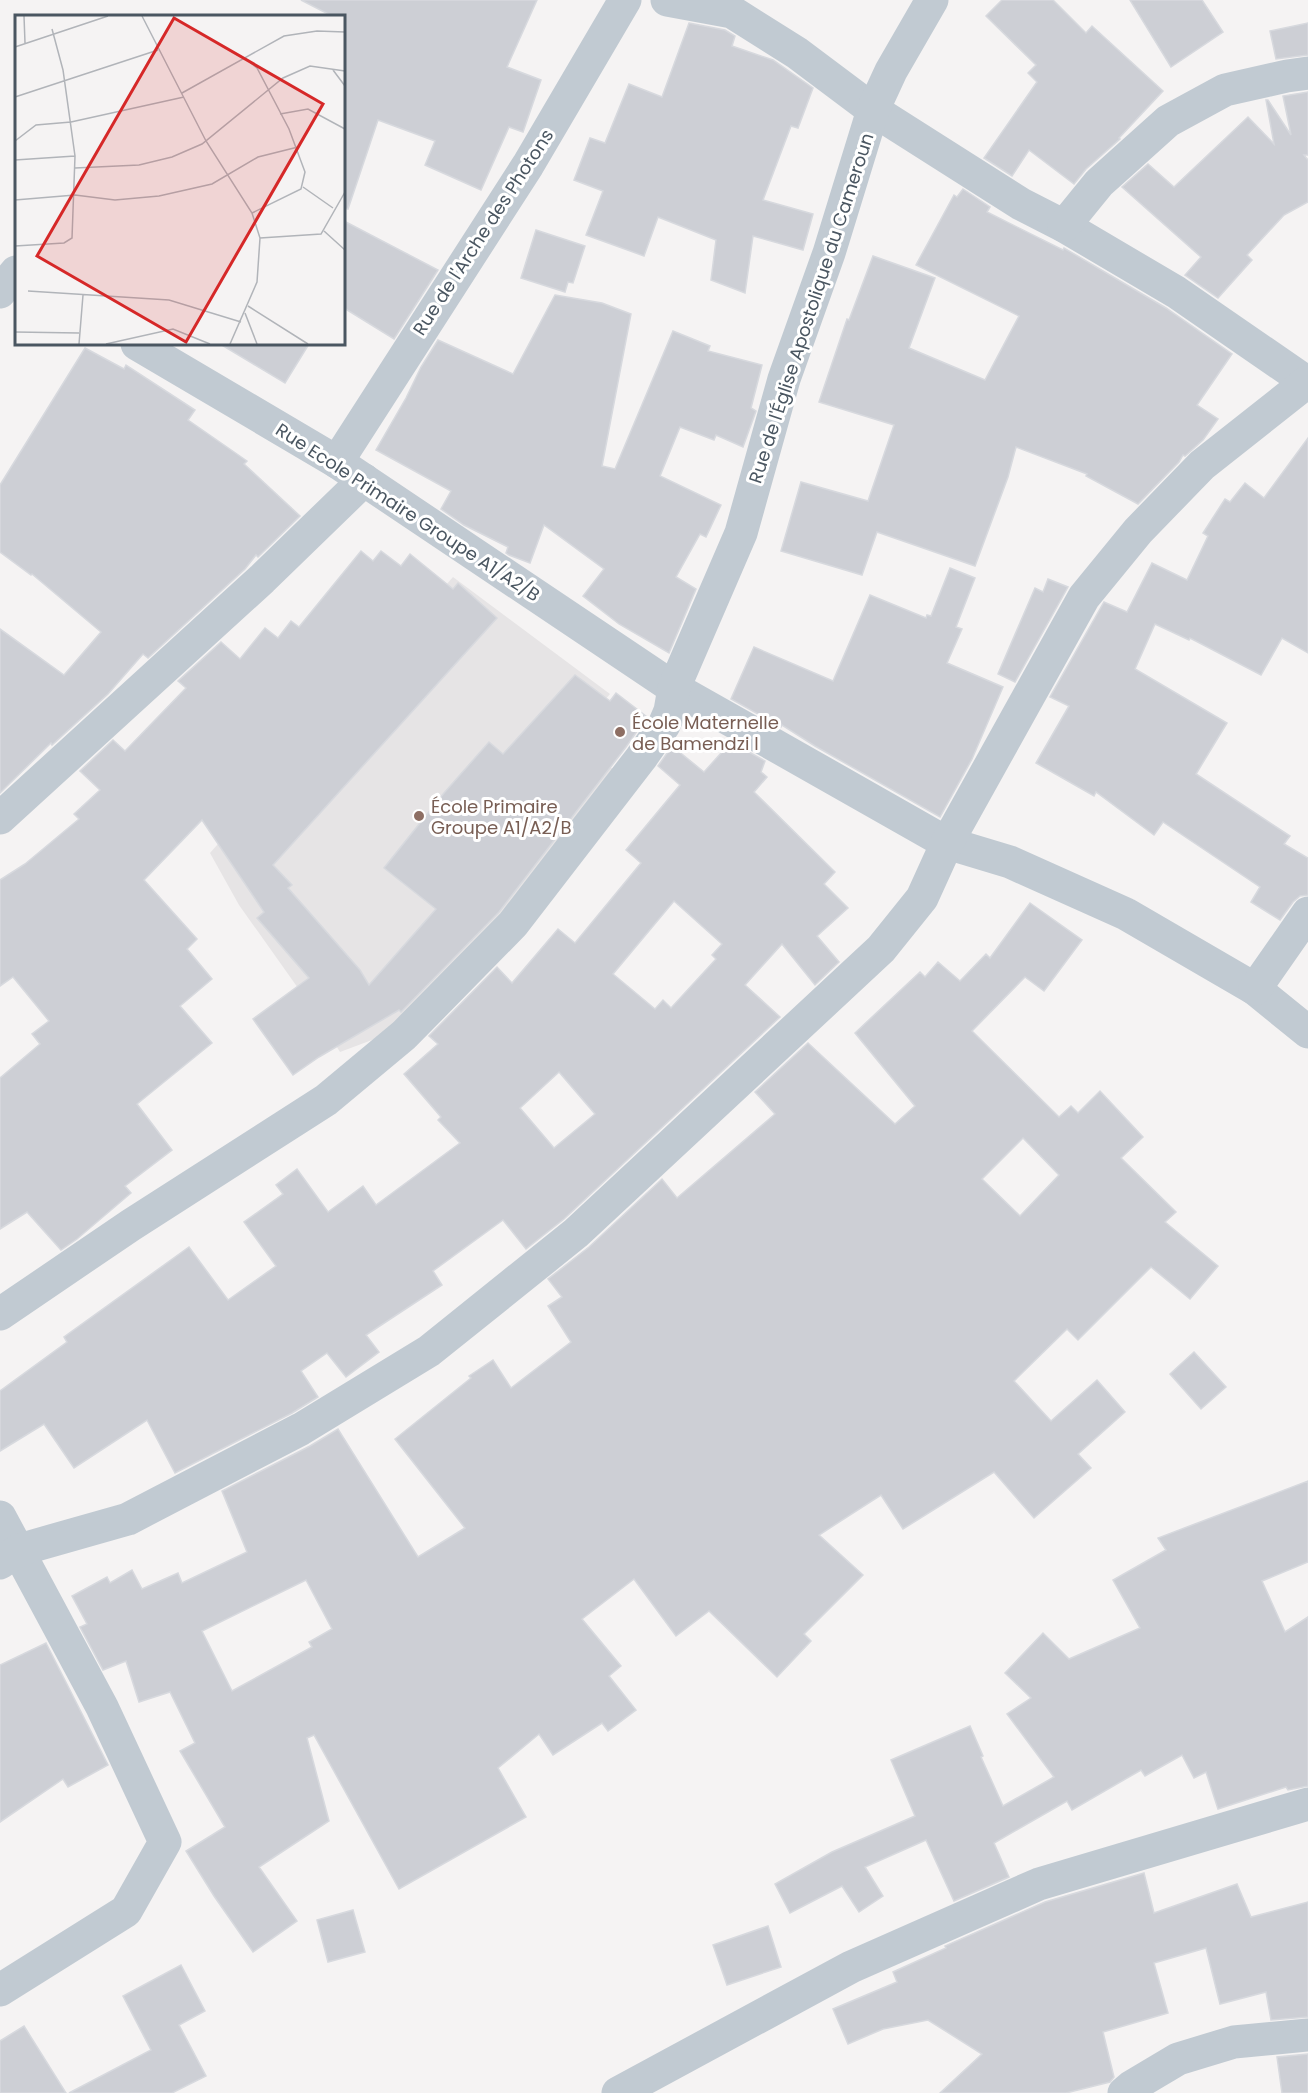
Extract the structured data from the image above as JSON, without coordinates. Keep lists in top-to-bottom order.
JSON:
{
  "streets": {
    "street": ["Rue de l'Arche des Photons", "Rue de l'Église Apostolique du Cameroun", "Rue Ecole Primaire Groupe A1/A2/B"]
  },
  "crossings": [
    ["Rue de l'Arche des Photons", "Rue Ecole Primaire Groupe A1/A2/B"],
    ["Rue de l'Église Apostolique du Cameroun", "Rue Ecole Primaire Groupe A1/A2/B"]
  ],
  "places": ["École Maternelle de Bamendzi I", "École Primaire Groupe A1/A2/B"]
}
